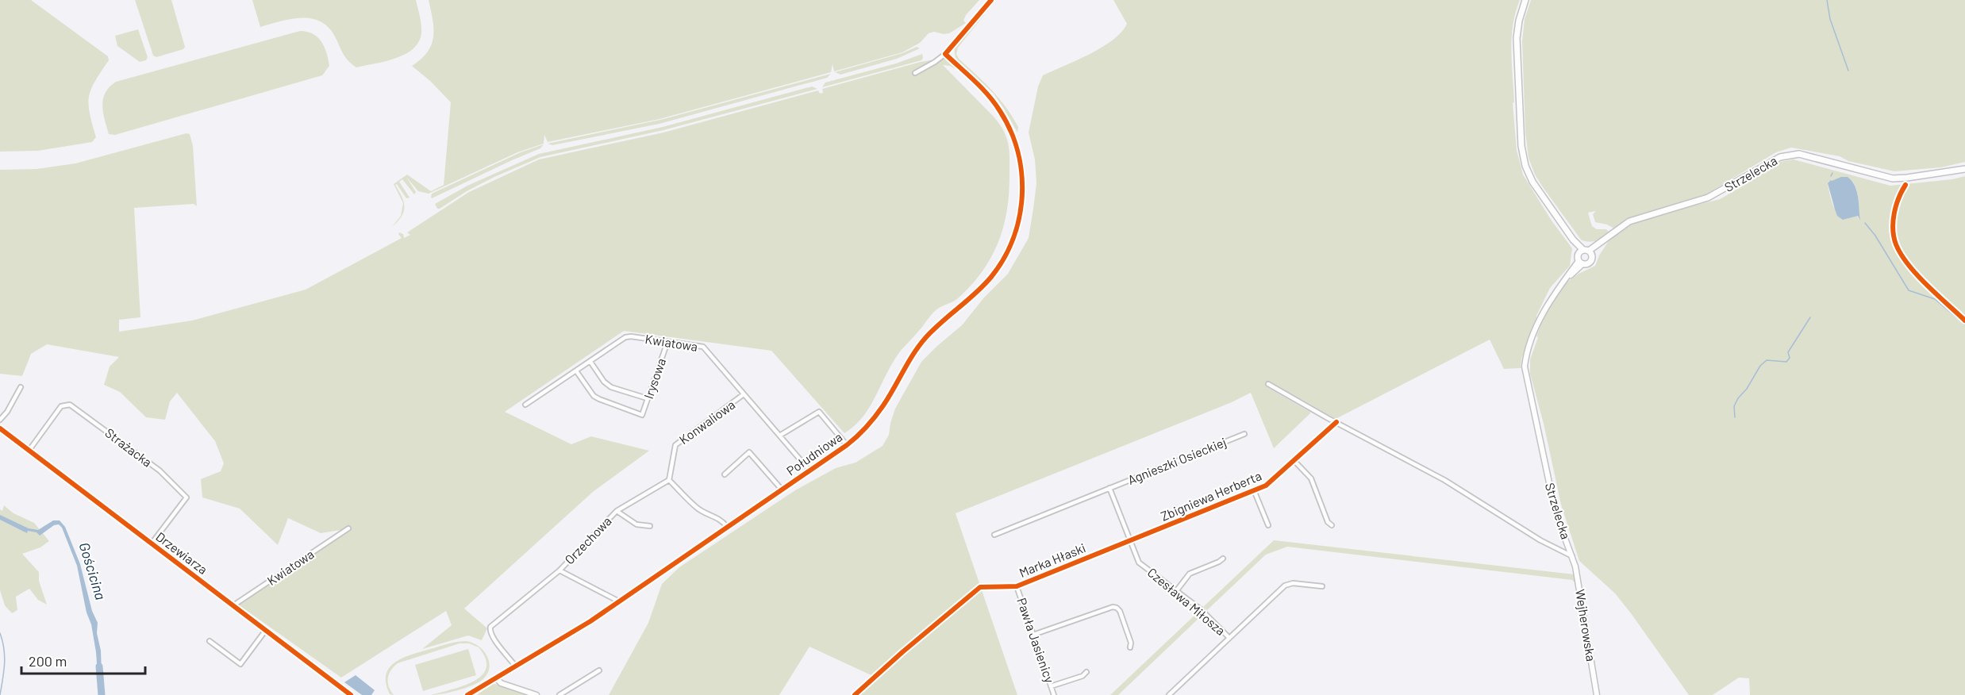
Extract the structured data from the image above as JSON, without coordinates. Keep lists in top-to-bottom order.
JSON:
{
  "streets": {
    "main road": ["Strzelecka"],
    "street": [
      "Kwiatowa",
      "Irysowa",
      "Konwaliowa",
      "Strażacka",
      "Południowa",
      "Agnieszki Osieckiej",
      "Zbigniewa Herberta",
      "Orzechowa",
      "Drzewiarza",
      "Marka Hłaski",
      "Czesława Miłosza",
      "Wejherowska",
      "Pawła Jasienicy"
    ]
  },
  "crossings": [
    ["Strzelecka", "Wejherowska"],
    ["Kwiatowa", "Irysowa"],
    ["Kwiatowa", "Konwaliowa"],
    ["Kwiatowa", "Południowa"],
    ["Kwiatowa", "Drzewiarza"],
    ["Konwaliowa", "Orzechowa"],
    ["Strażacka", "Drzewiarza"],
    ["Południowa", "Orzechowa"],
    ["Agnieszki Osieckiej", "Czesława Miłosza"],
    ["Zbigniewa Herberta", "Marka Hłaski"],
    ["Zbigniewa Herberta", "Czesława Miłosza"],
    ["Marka Hłaski", "Czesława Miłosza"],
    ["Marka Hłaski", "Pawła Jasienicy"]
  ],
  "water": ["Gościcina"],
  "scale_bar": "200 m"
}
